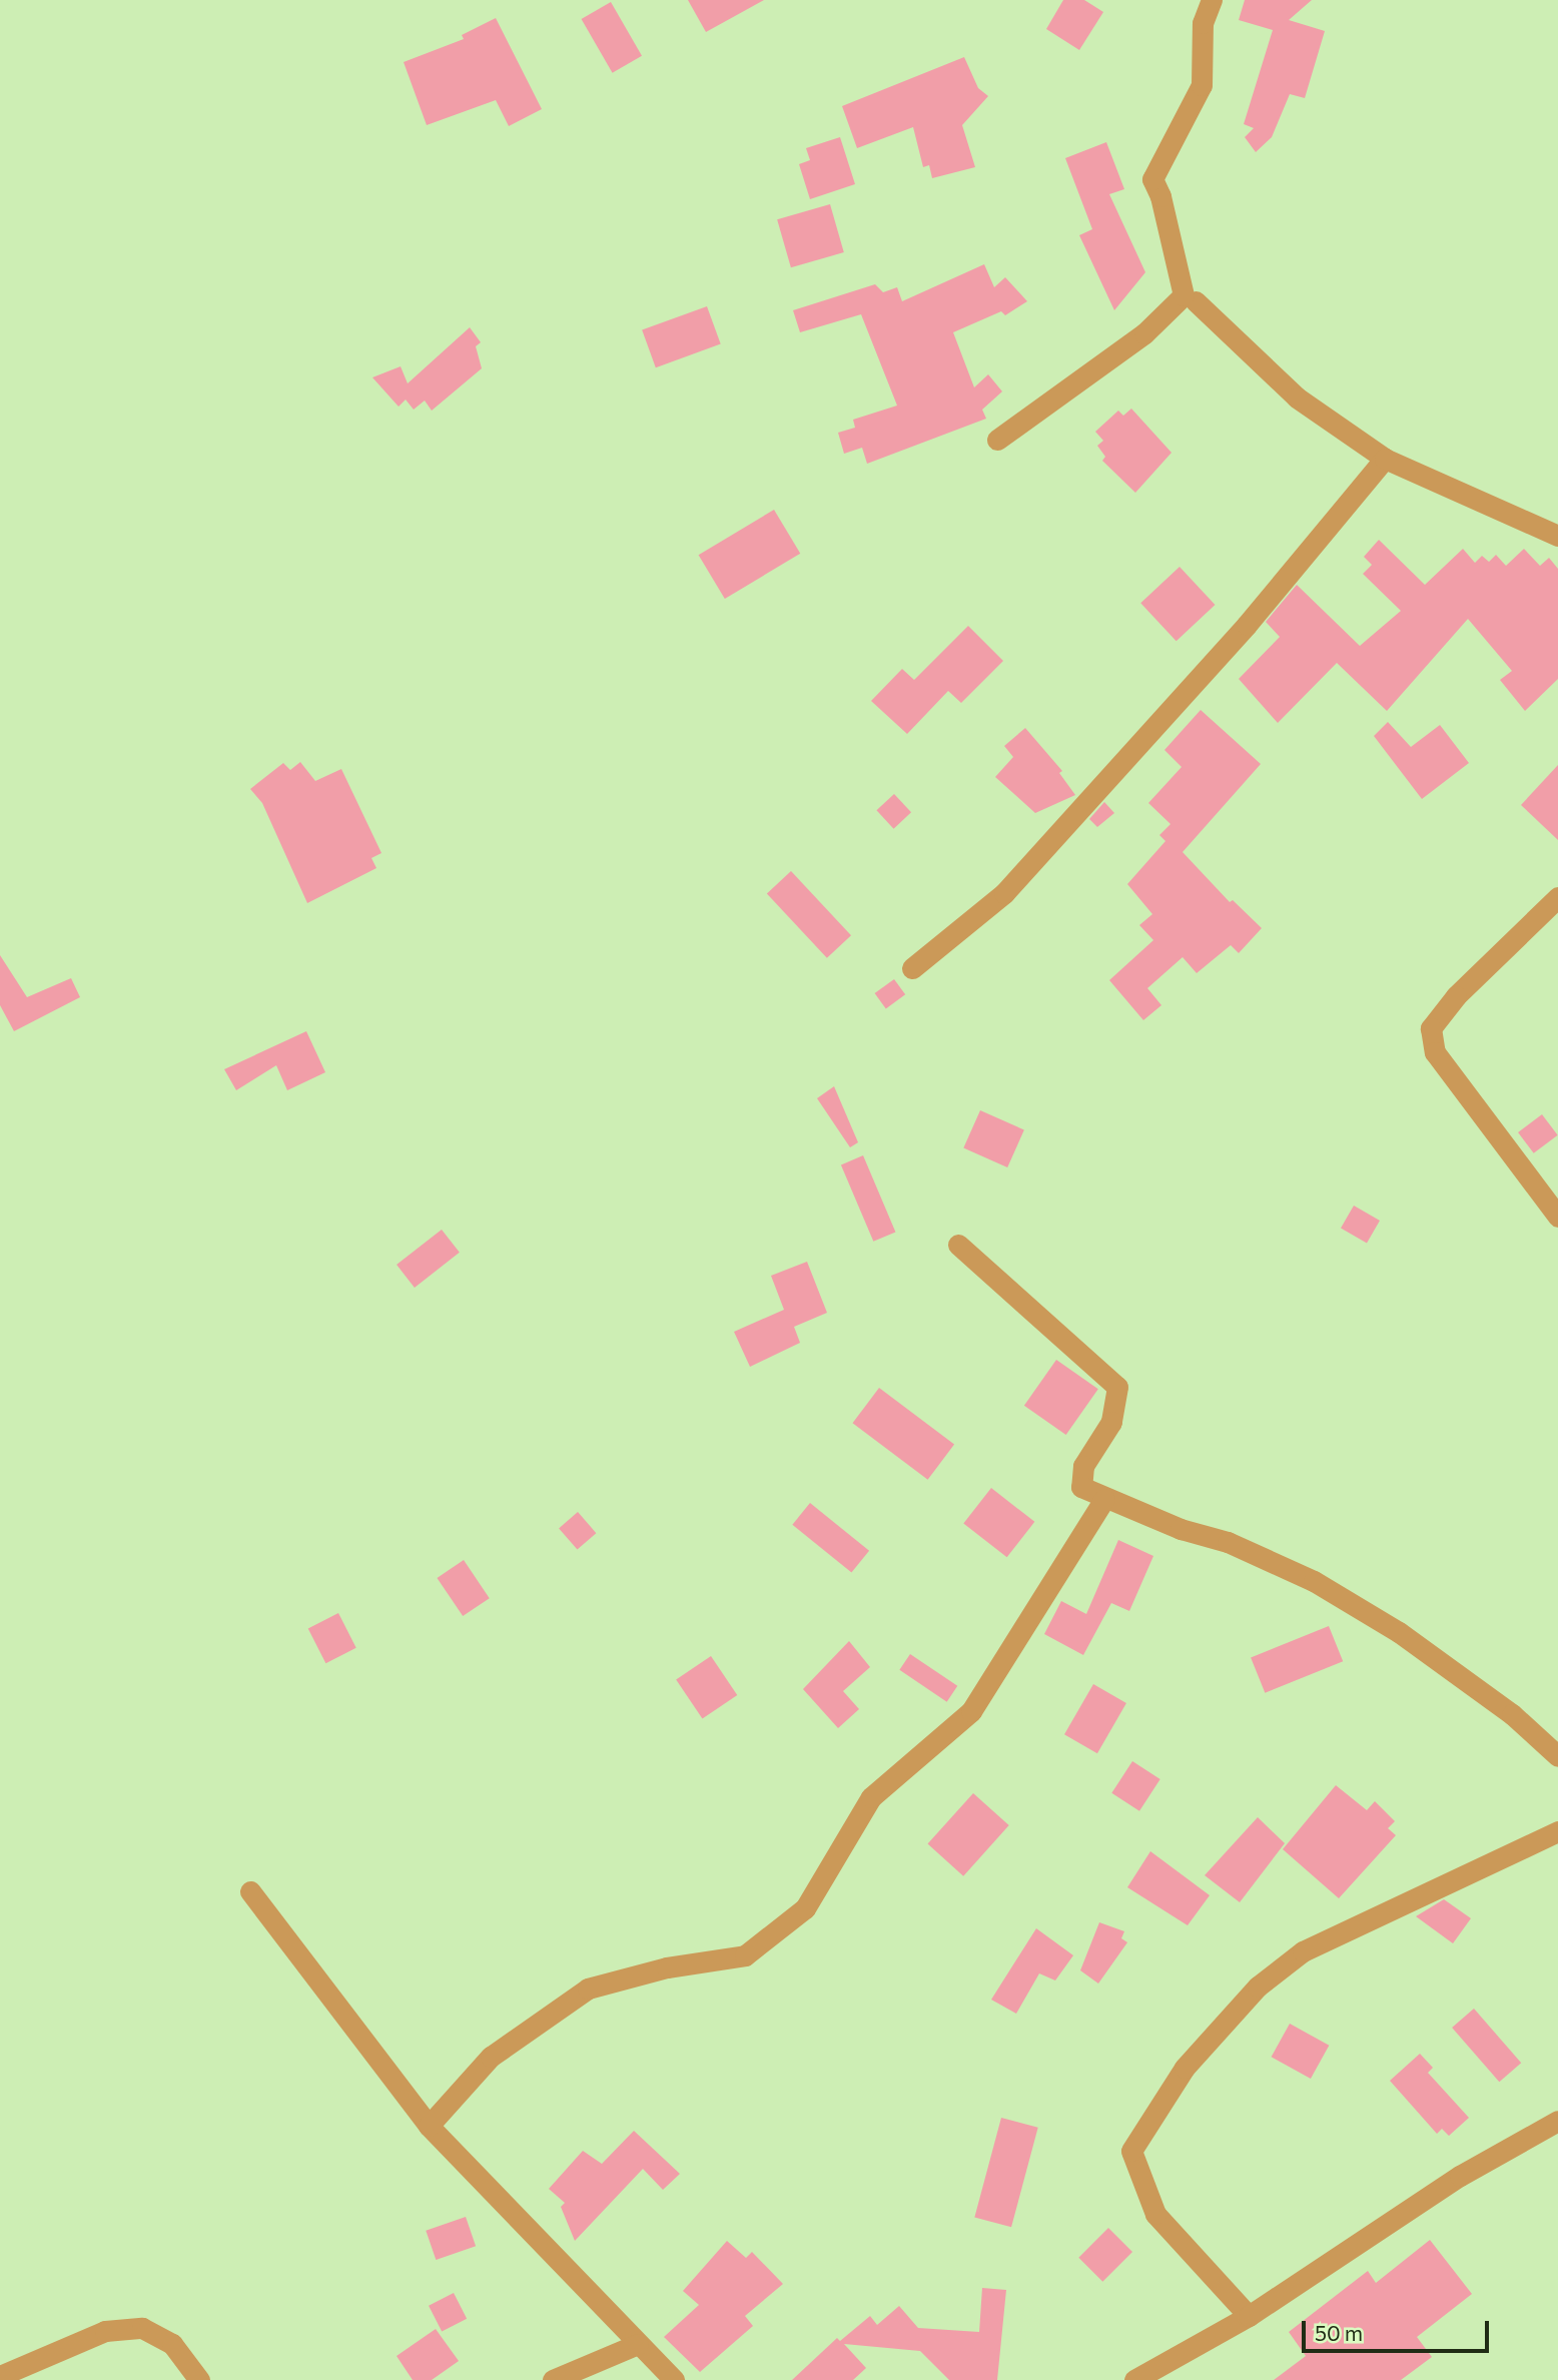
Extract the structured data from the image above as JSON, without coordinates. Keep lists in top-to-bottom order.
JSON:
{
  "scale_bar": "50 m"
}
